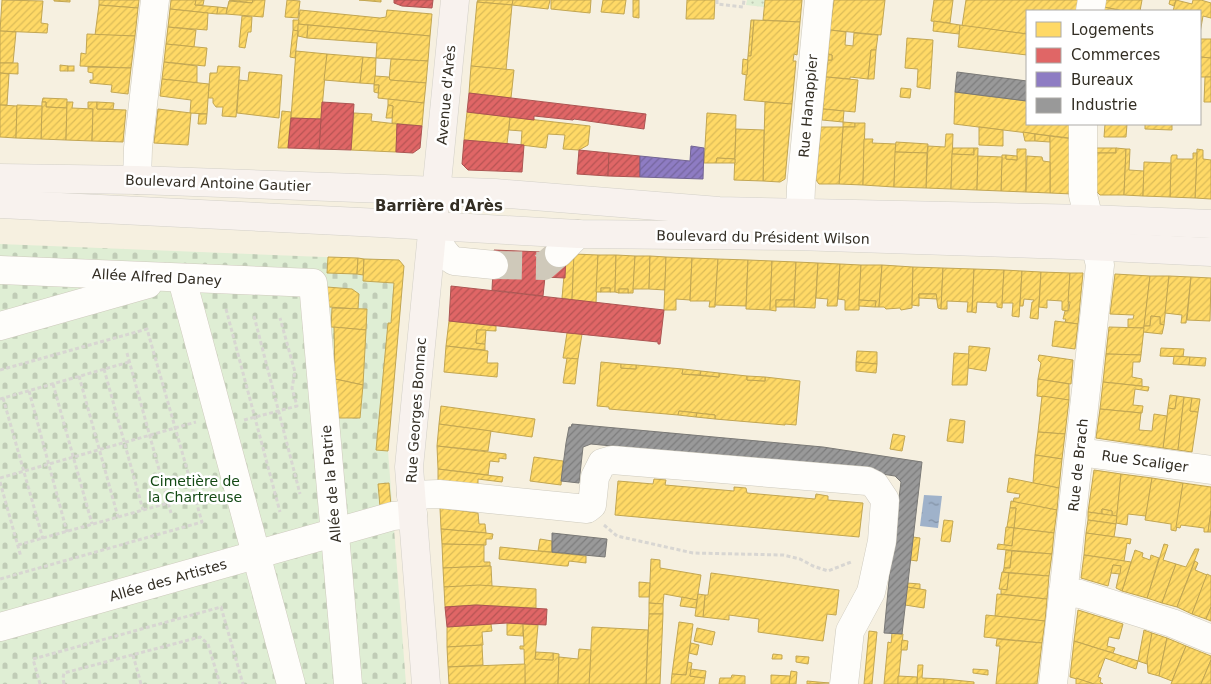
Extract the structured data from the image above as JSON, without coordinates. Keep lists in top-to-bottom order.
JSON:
{
  "streets": {
    "main road": [
      "Avenue d'Arès",
      "Boulevard Antoine Gautier",
      "Boulevard du Président Wilson",
      "Rue Georges Bonnac"
    ],
    "street": [
      "Rue Hanappier",
      "Allée Alfred Daney",
      "Rue Scaliger",
      "Rue de Brach",
      "Allée de la Patrie",
      "Allée des Artistes"
    ]
  },
  "crossings": [
    ["Avenue d'Arès", "Boulevard Antoine Gautier"],
    ["Avenue d'Arès", "Boulevard du Président Wilson"],
    ["Avenue d'Arès", "Rue Georges Bonnac"],
    ["Rue Hanappier", "Boulevard du Président Wilson"],
    ["Boulevard Antoine Gautier", "Boulevard du Président Wilson"],
    ["Boulevard du Président Wilson", "Rue Georges Bonnac"],
    ["Boulevard du Président Wilson", "Rue de Brach"],
    ["Allée Alfred Daney", "Allée de la Patrie"],
    ["Rue Georges Bonnac", "Allée des Artistes"],
    ["Rue Scaliger", "Rue de Brach"],
    ["Allée de la Patrie", "Allée des Artistes"]
  ],
  "districts": ["Barrière d'Arès"],
  "parks": ["Cimetière de la Chartreuse"],
  "legend": [
    "Logements",
    "Commerces",
    "Bureaux",
    "Industrie"
  ]
}
